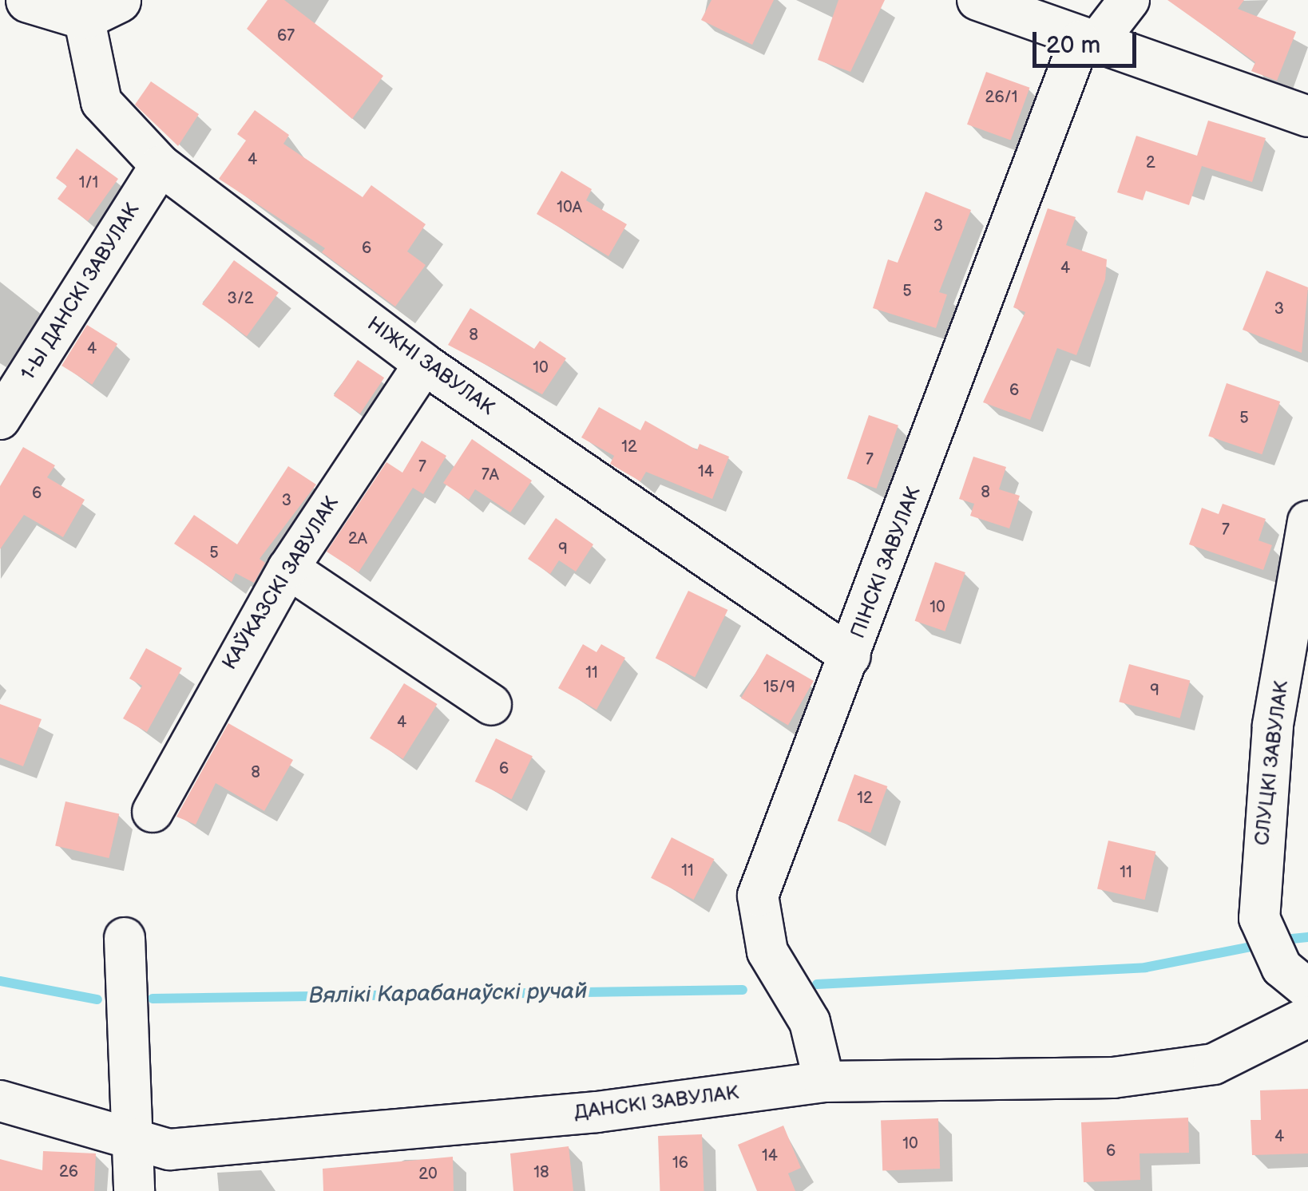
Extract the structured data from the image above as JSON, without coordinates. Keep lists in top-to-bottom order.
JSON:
{
  "streets": {
    "street": [
      "1-Ы ДАНСКІ ЗАВУЛАК",
      "НІЖНІ ЗАВУЛАК",
      "ПІНСКІ ЗАВУЛАК",
      "КАЎКАЗСКІ ЗАВУЛАК",
      "СЛУЦКІ ЗАВУЛАК",
      "ДАНСКІ ЗАВУЛАК"
    ]
  },
  "crossings": [
    ["1-Ы ДАНСКІ ЗАВУЛАК", "НІЖНІ ЗАВУЛАК"],
    ["НІЖНІ ЗАВУЛАК", "ПІНСКІ ЗАВУЛАК"],
    ["НІЖНІ ЗАВУЛАК", "КАЎКАЗСКІ ЗАВУЛАК"],
    ["ПІНСКІ ЗАВУЛАК", "ДАНСКІ ЗАВУЛАК"]
  ],
  "water": ["Вялікі Карабанаўскі ручай"],
  "house_numbers": [
    "67",
    "26/1",
    "4",
    "2",
    "1/1",
    "10А",
    "3",
    "6",
    "4",
    "5",
    "3/2",
    "3",
    "8",
    "4",
    "10",
    "6",
    "5",
    "12",
    "7",
    "7",
    "14",
    "7А",
    "8",
    "6",
    "3",
    "7",
    "2А",
    "9",
    "5",
    "10",
    "11",
    "15/9",
    "9",
    "4",
    "6",
    "8",
    "12",
    "11",
    "11",
    "4",
    "10",
    "6",
    "14",
    "16",
    "26",
    "18",
    "20"
  ],
  "scale_bar": "20 m"
}
